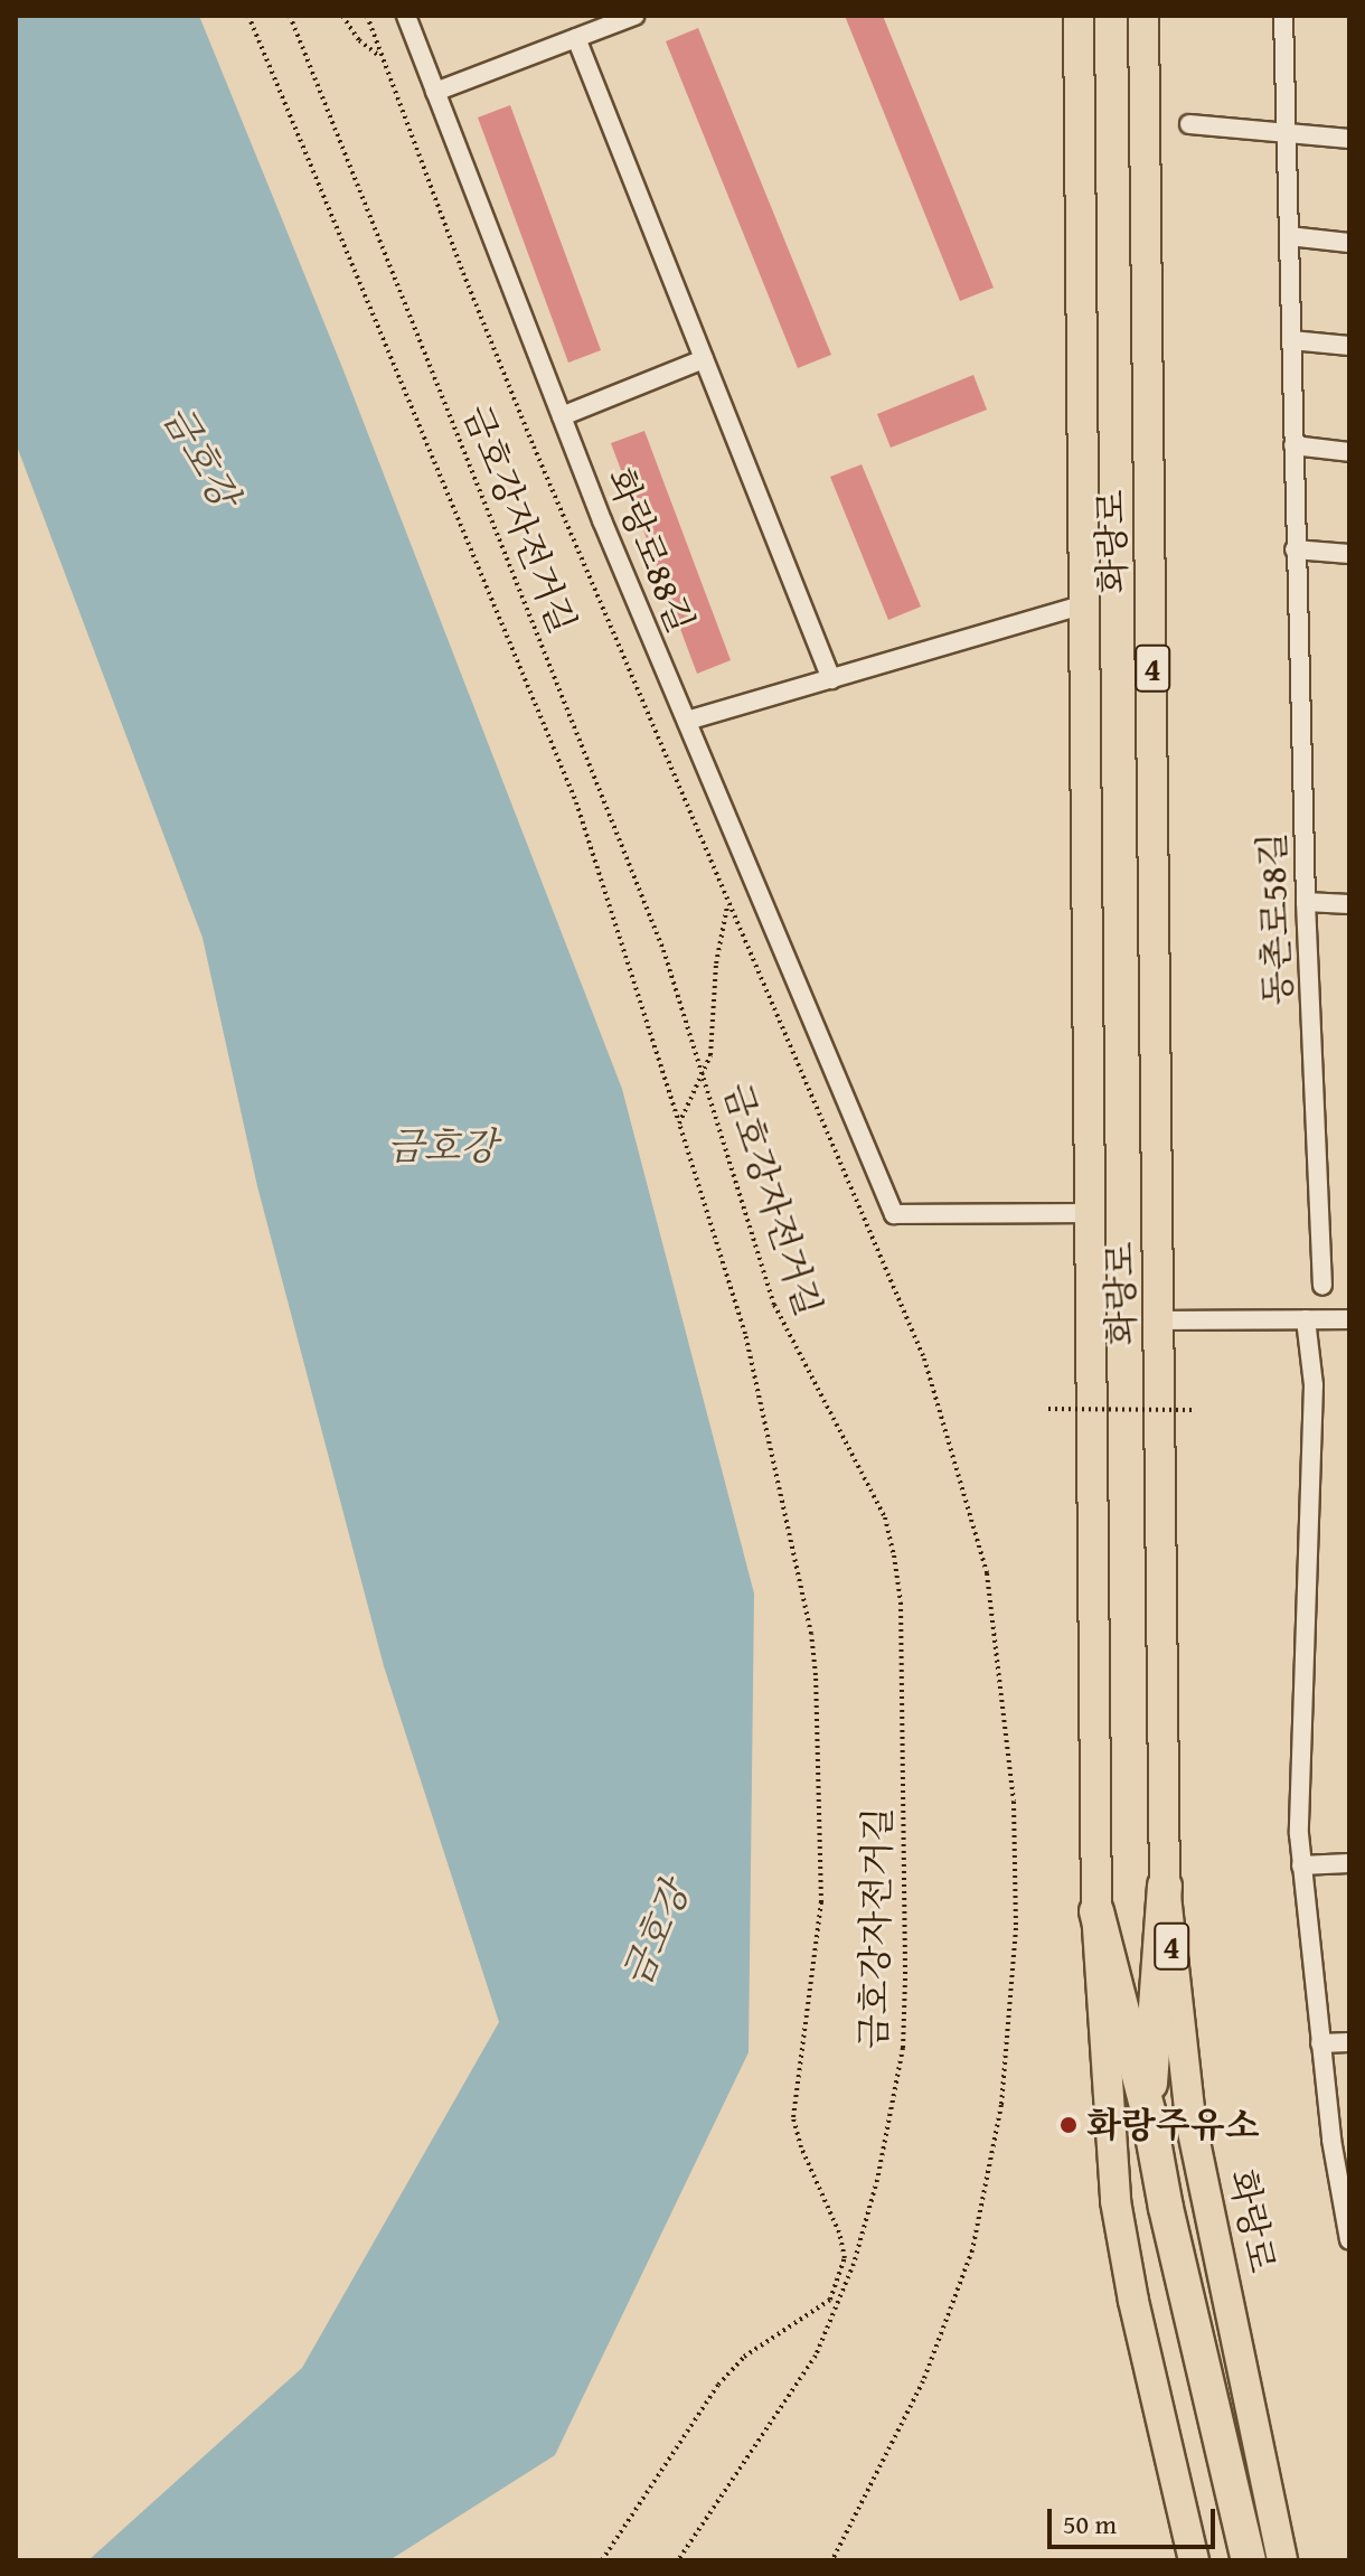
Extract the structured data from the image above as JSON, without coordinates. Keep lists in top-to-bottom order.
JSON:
{
  "streets": {
    "main road": ["화랑로", "4"],
    "street": ["화랑로88길", "동촌로58길"],
    "path": ["금호강자전거길"]
  },
  "crossings": [
    ["화랑로", "화랑로88길"]
  ],
  "water": ["금호강"],
  "places": ["화랑주유소"],
  "scale_bar": "50 m"
}
